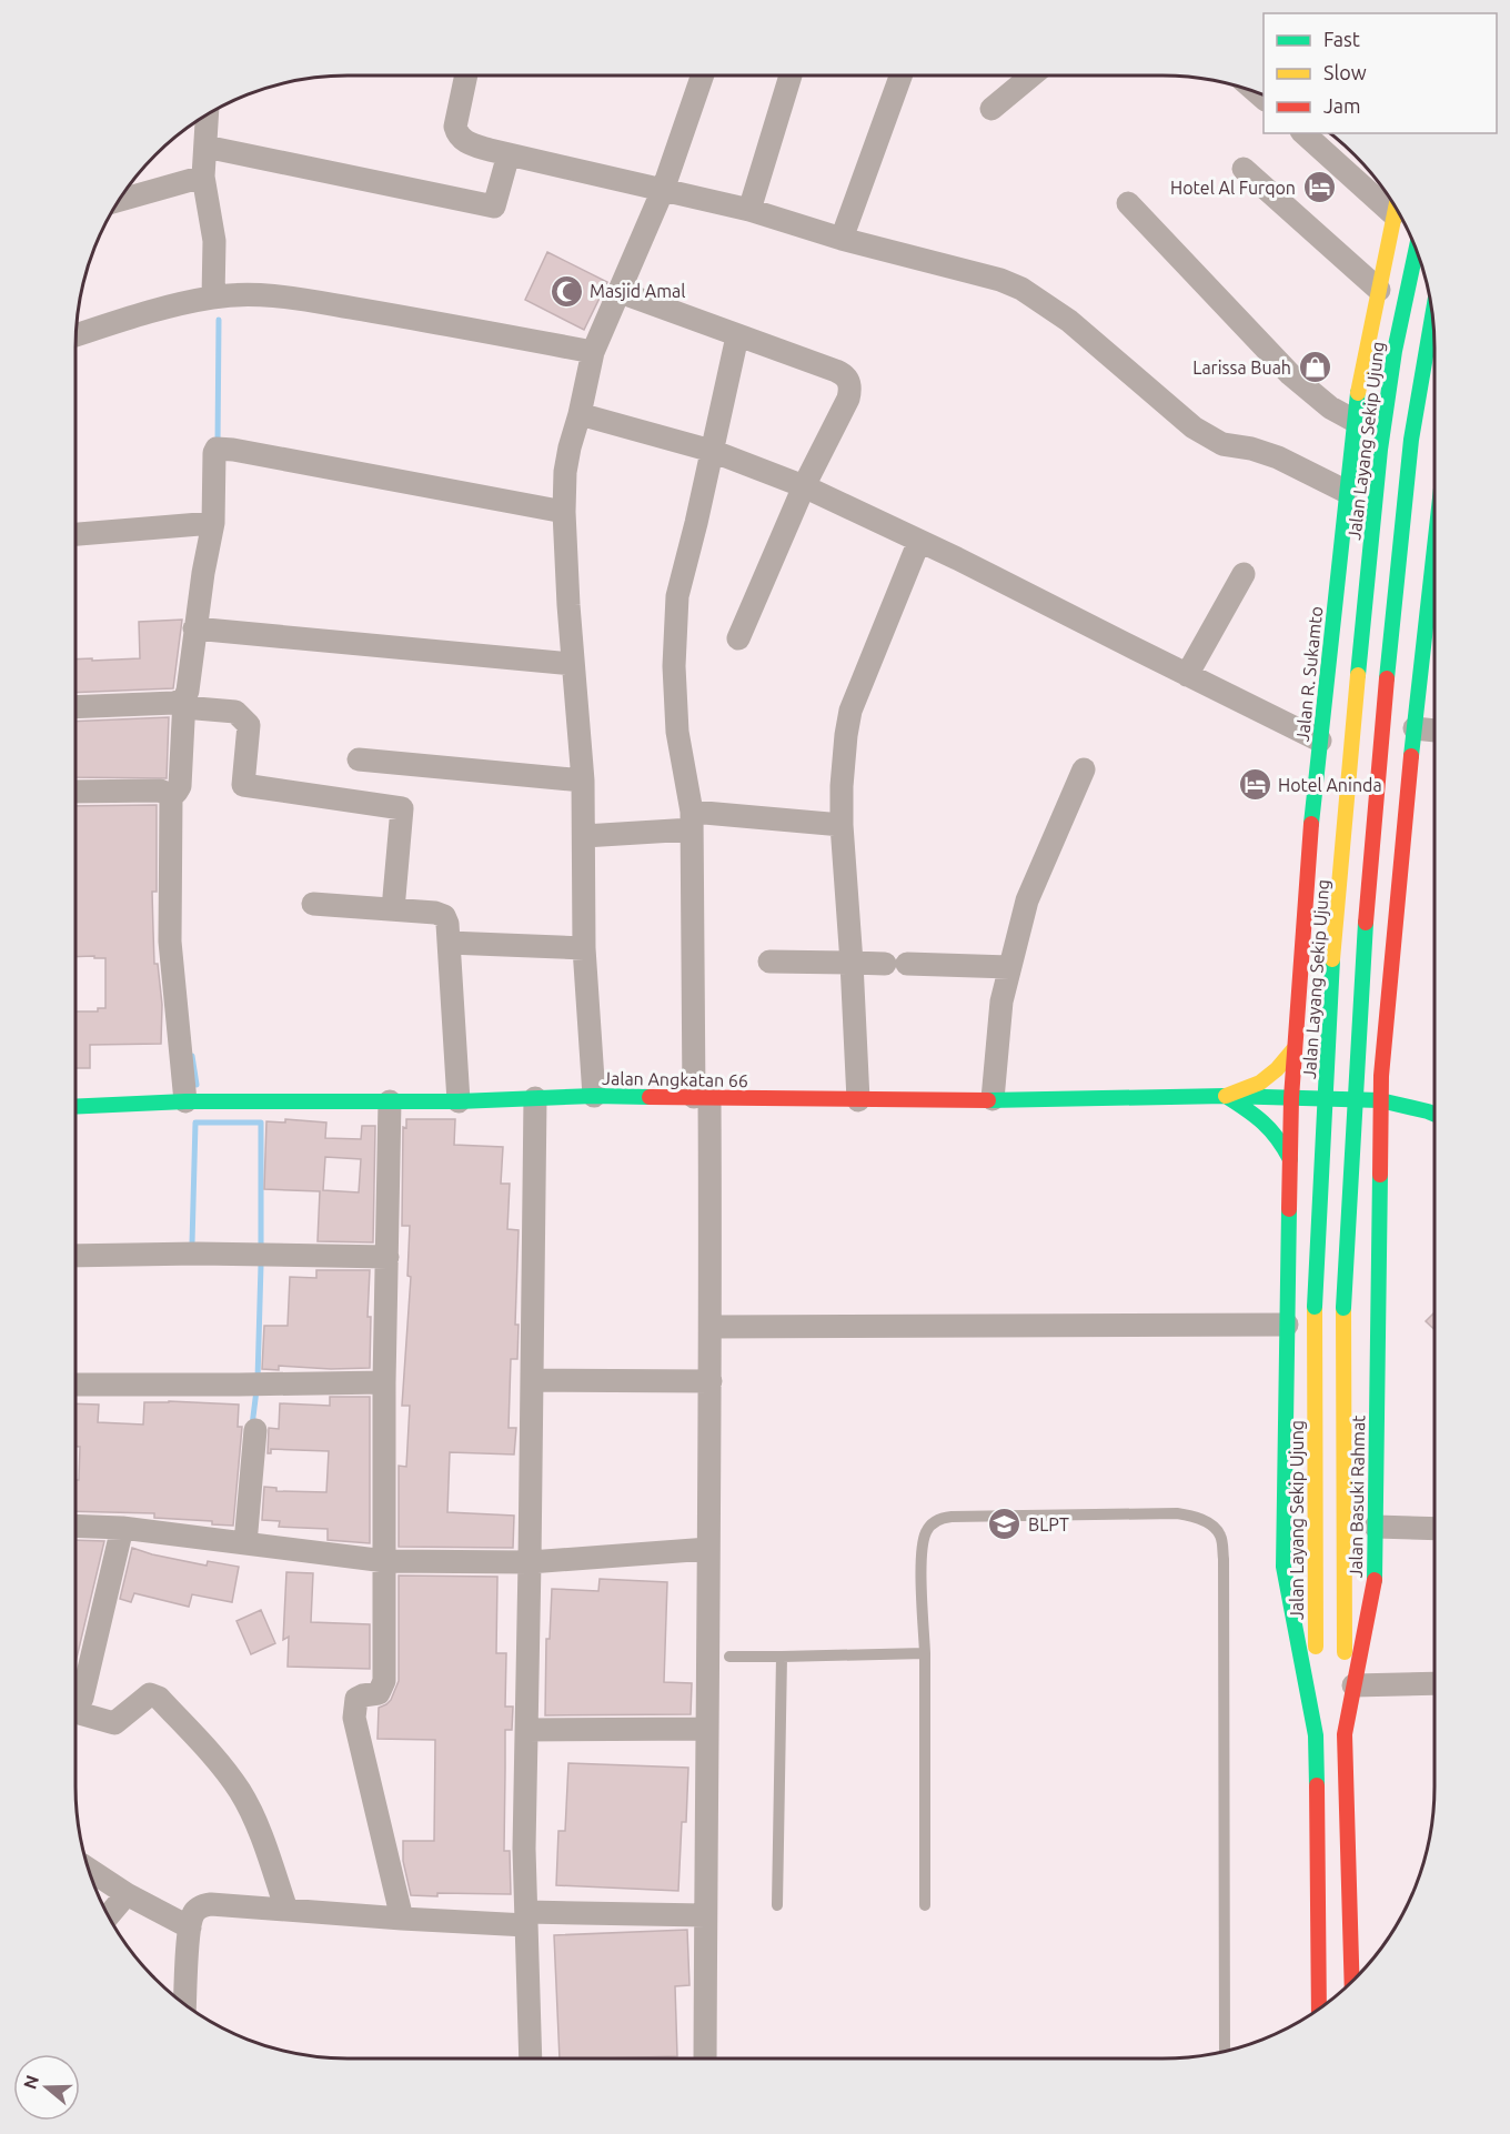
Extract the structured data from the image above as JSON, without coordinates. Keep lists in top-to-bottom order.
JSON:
{
  "streets": {
    "main road": [
      "Jalan Layang Sekip Ujung",
      "Jalan R. Sukamto",
      "Jalan Angkatan 66",
      "Jalan Basuki Rahmat"
    ]
  },
  "crossings": [
    ["Jalan R. Sukamto", "Jalan Angkatan 66"],
    ["Jalan Angkatan 66", "Jalan Basuki Rahmat"]
  ],
  "places": {
    "hotel": ["Hotel Al Furqon", "Hotel Aninda"],
    "mosque": ["Masjid Amal"],
    "shop": ["Larissa Buah"],
    "school or university": ["BLPT"]
  },
  "legend": ["Fast", "Slow", "Jam"],
  "north": "left"
}
